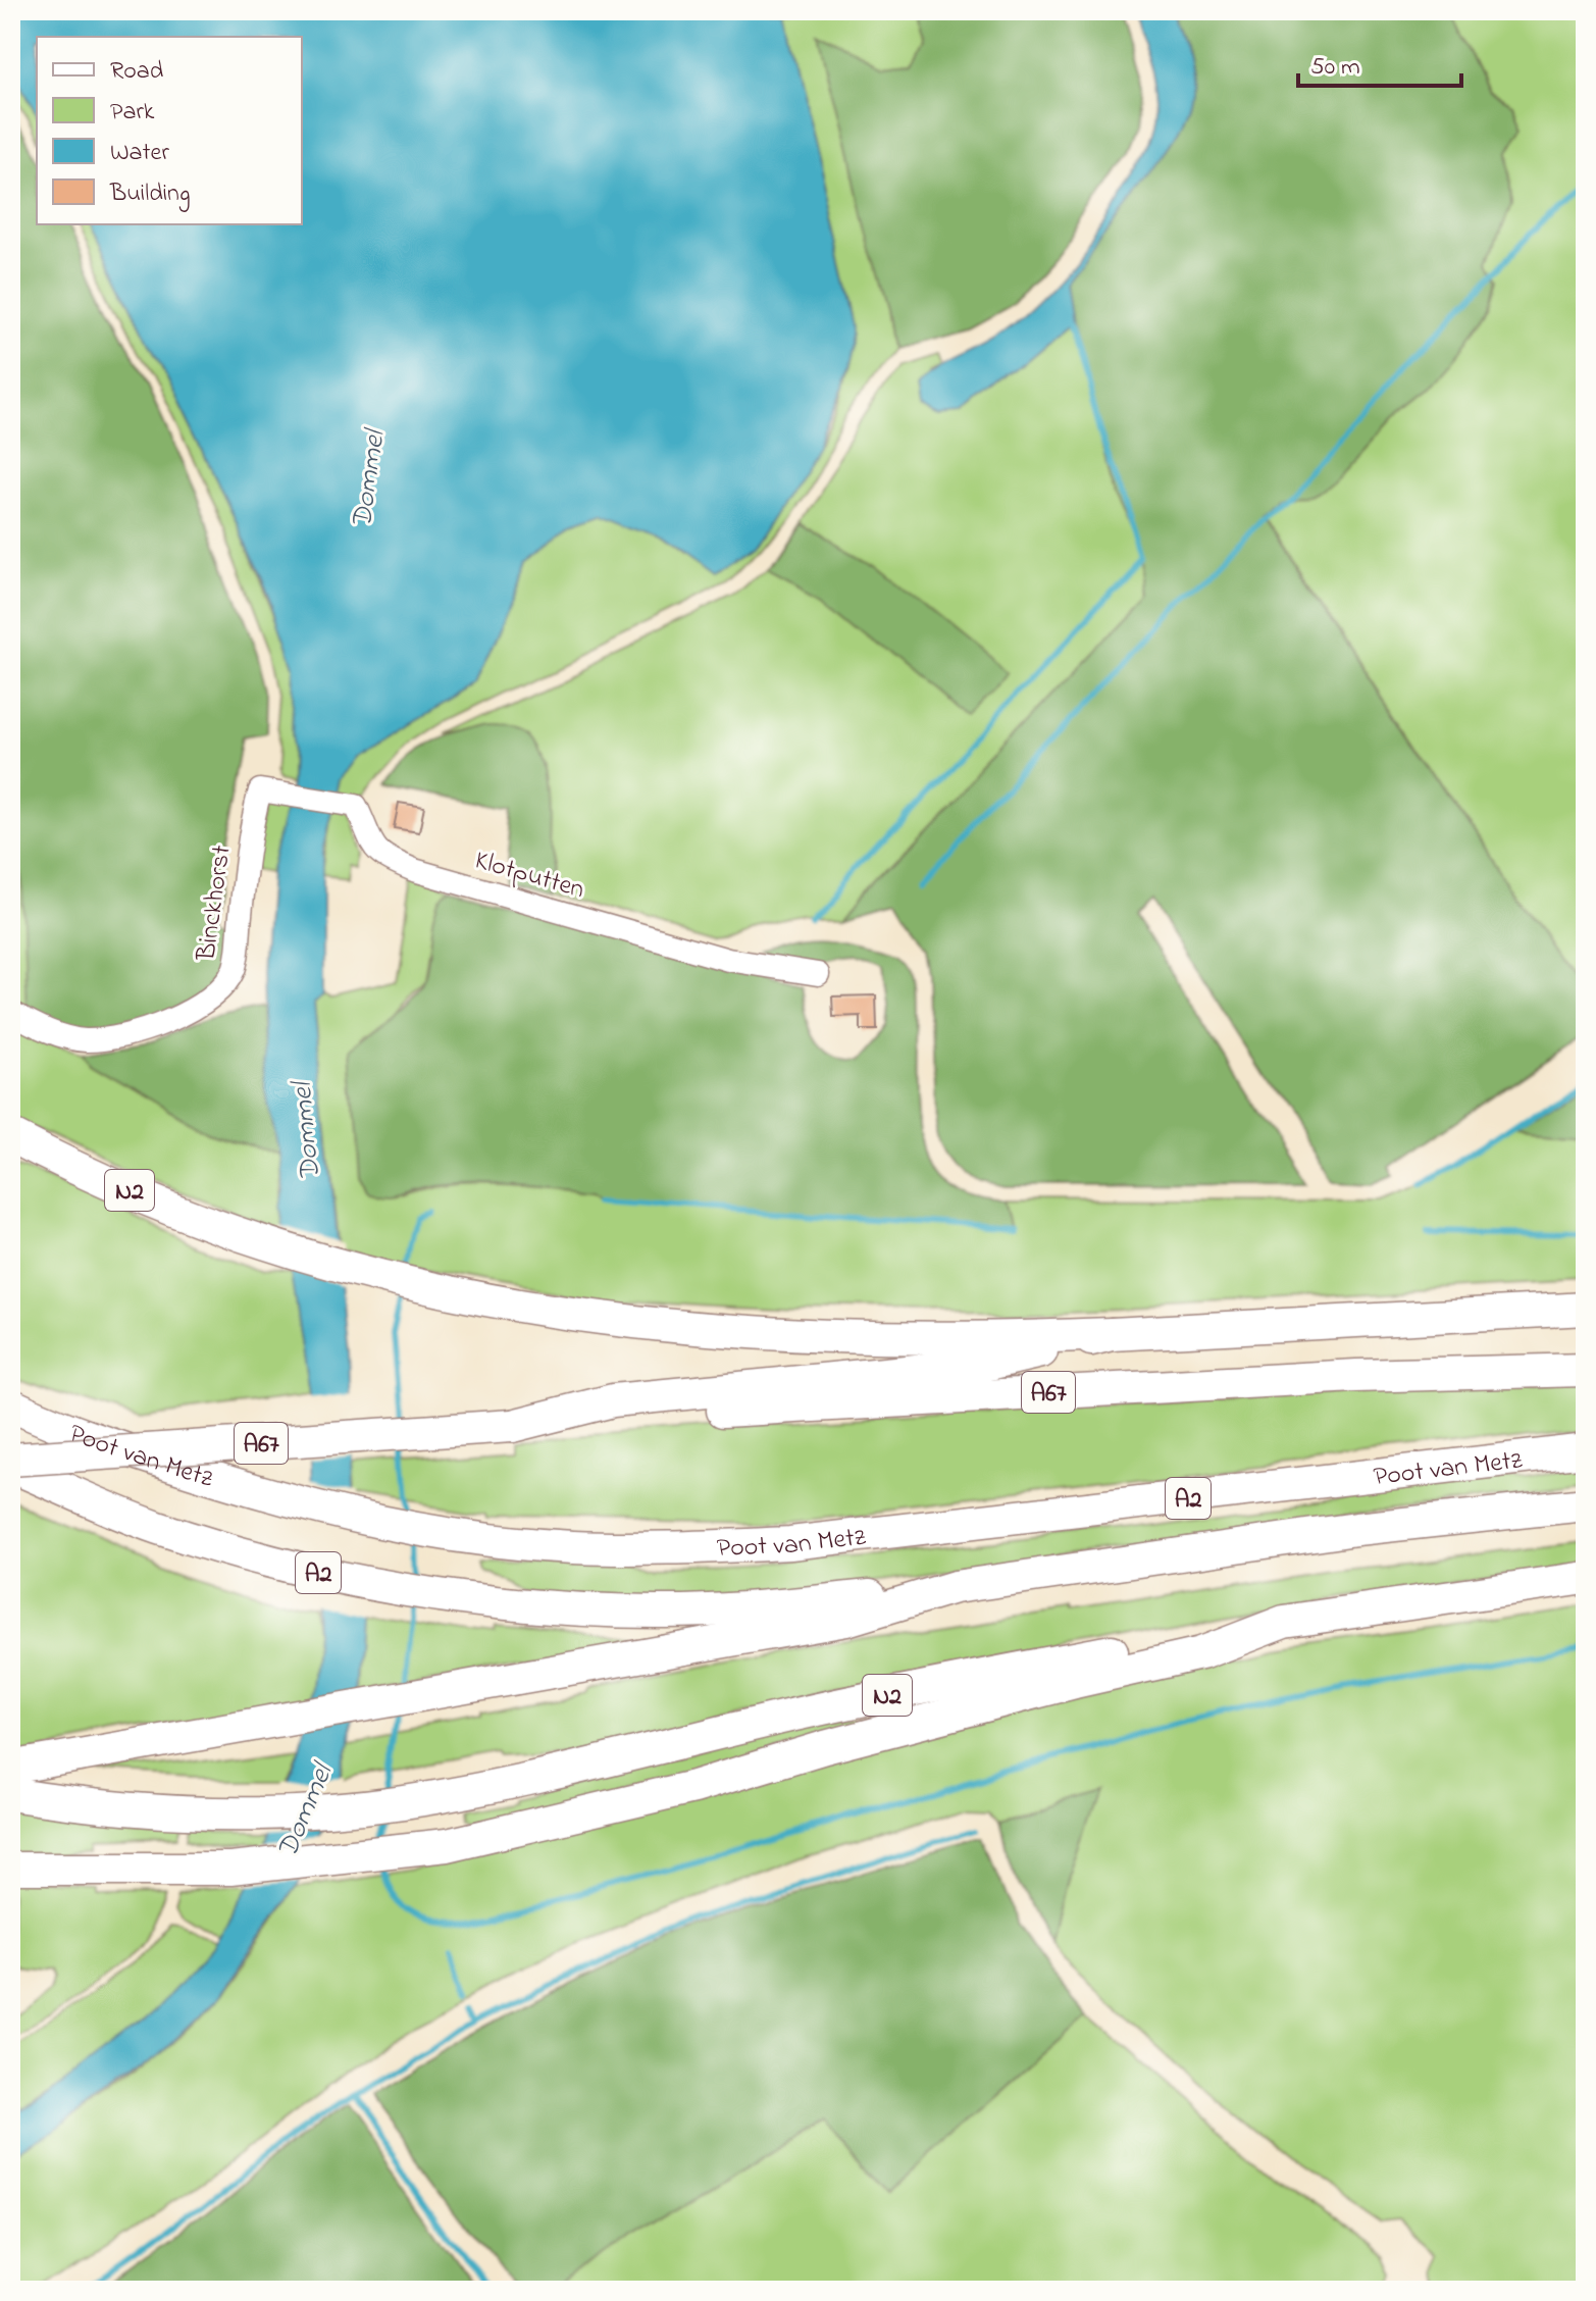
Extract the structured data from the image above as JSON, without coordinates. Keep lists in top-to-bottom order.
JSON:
{
  "streets": {
    "highway": [
      "N2",
      "A67",
      "Poot van Metz",
      "A2"
    ],
    "street": ["Klotputten", "Binckhorst"]
  },
  "crossings": [
    ["Klotputten", "Binckhorst"],
    ["N2", "A67"],
    ["A67", "A2"]
  ],
  "water": ["Dommel"],
  "legend": [
    "Road",
    "Park",
    "Water",
    "Building"
  ],
  "scale_bar": "50 m"
}
